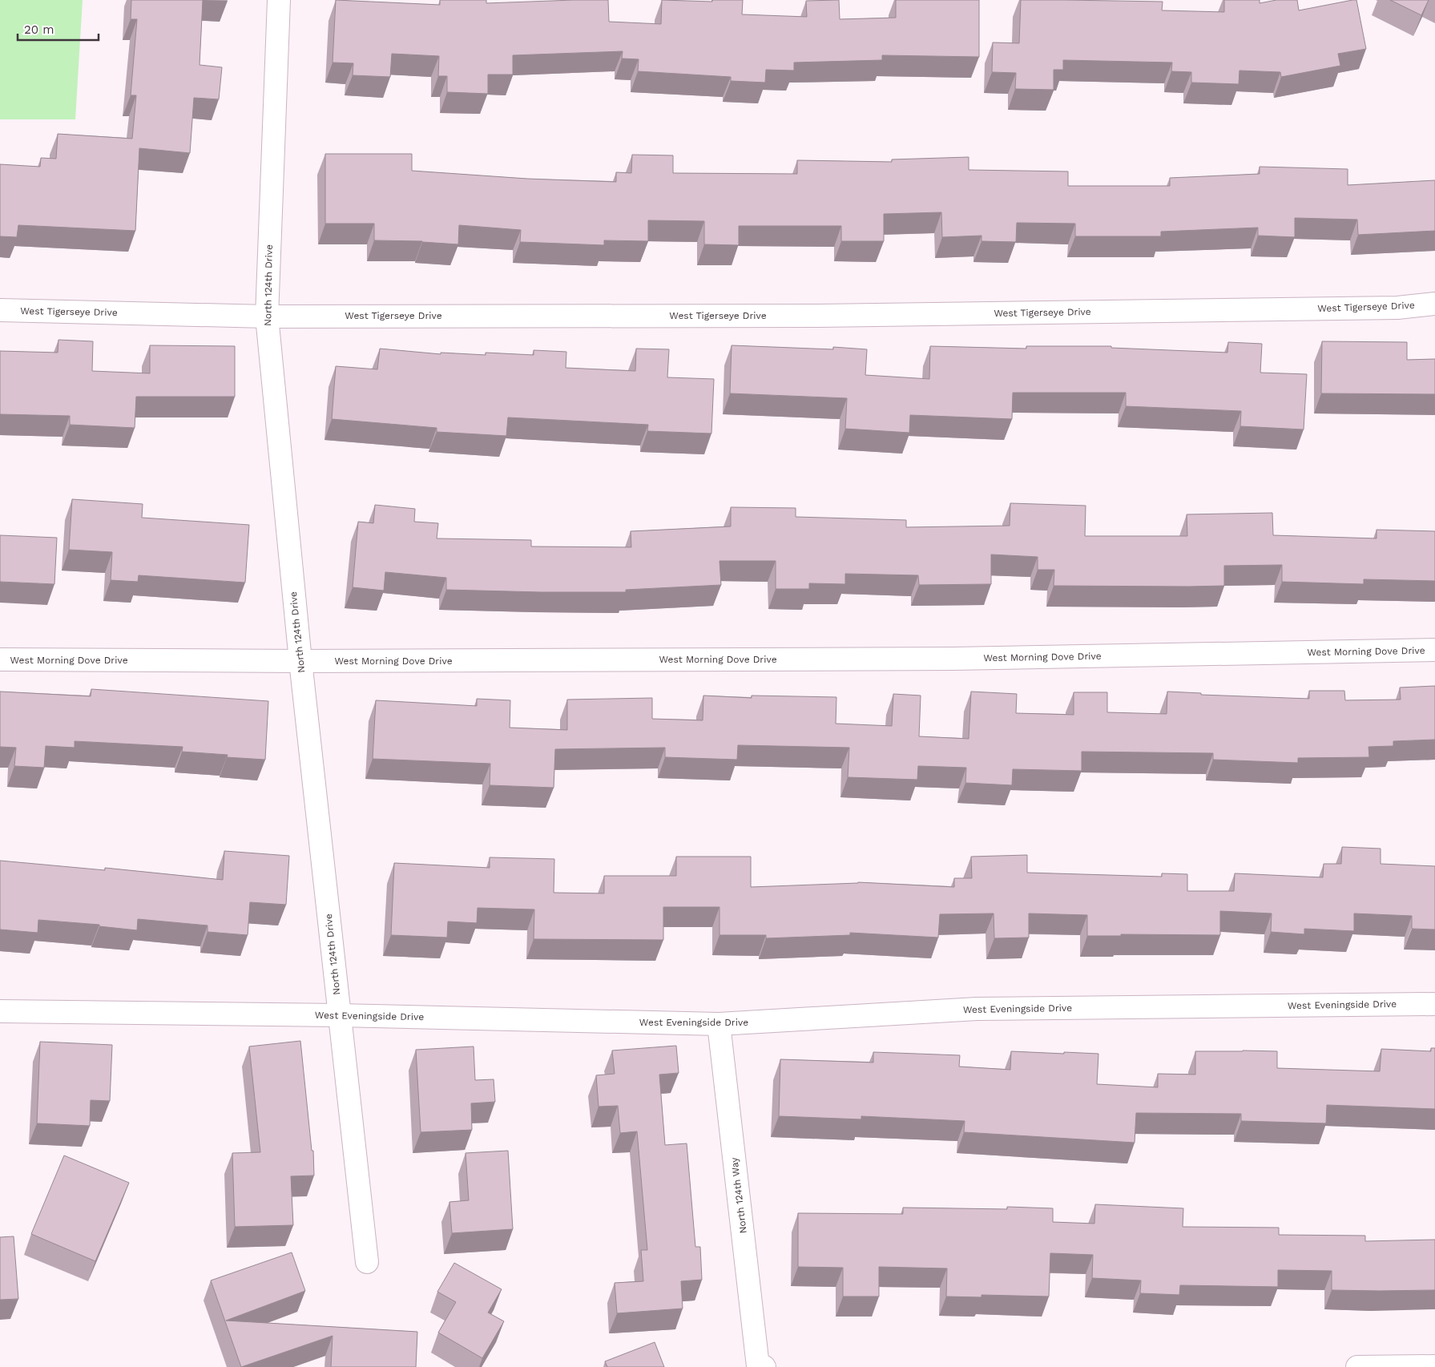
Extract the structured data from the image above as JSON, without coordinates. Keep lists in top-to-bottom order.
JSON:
{
  "streets": {
    "street": [
      "North 124th Drive",
      "West Tigerseye Drive",
      "West Morning Dove Drive",
      "West Eveningside Drive",
      "North 124th Way"
    ]
  },
  "crossings": [
    ["North 124th Drive", "West Tigerseye Drive"],
    ["North 124th Drive", "West Morning Dove Drive"],
    ["North 124th Drive", "West Eveningside Drive"],
    ["West Eveningside Drive", "North 124th Way"]
  ],
  "scale_bar": "20 m"
}
